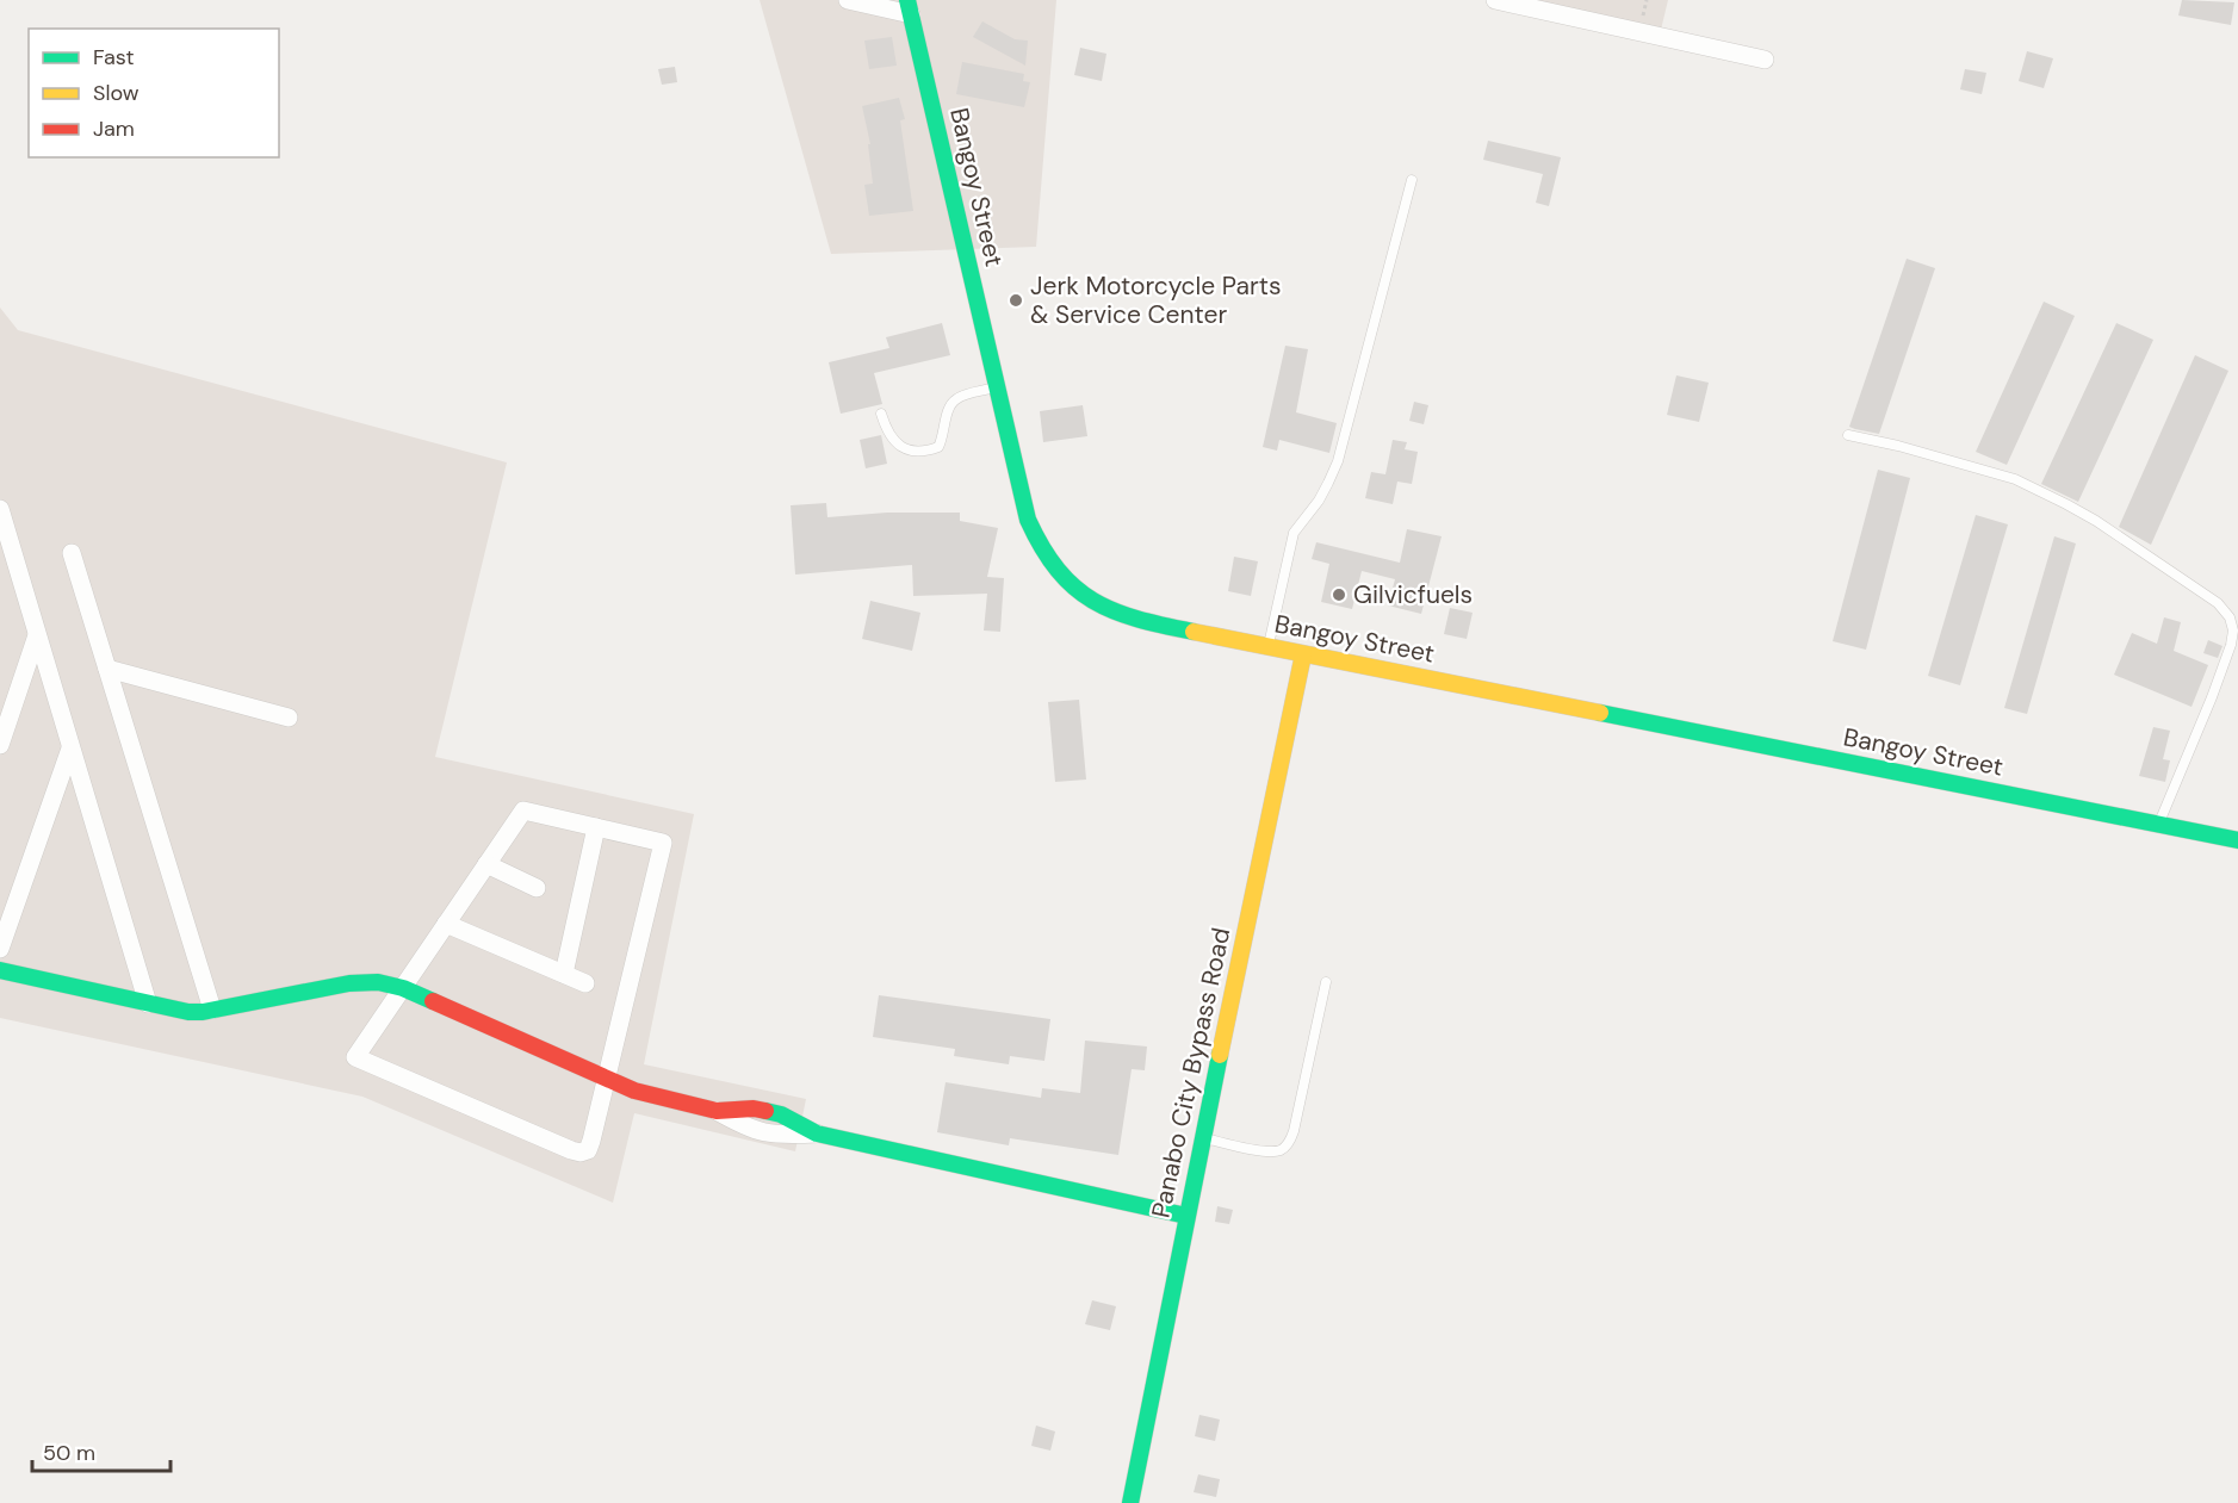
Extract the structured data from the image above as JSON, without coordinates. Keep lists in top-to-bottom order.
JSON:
{
  "streets": {
    "street": ["Bangoy Street", "Panabo City Bypass Road"]
  },
  "crossings": [
    ["Bangoy Street", "Panabo City Bypass Road"]
  ],
  "places": ["Jerk Motorcycle Parts & Service Center", "Gilvicfuels"],
  "legend": ["Fast", "Slow", "Jam"],
  "scale_bar": "50 m"
}
